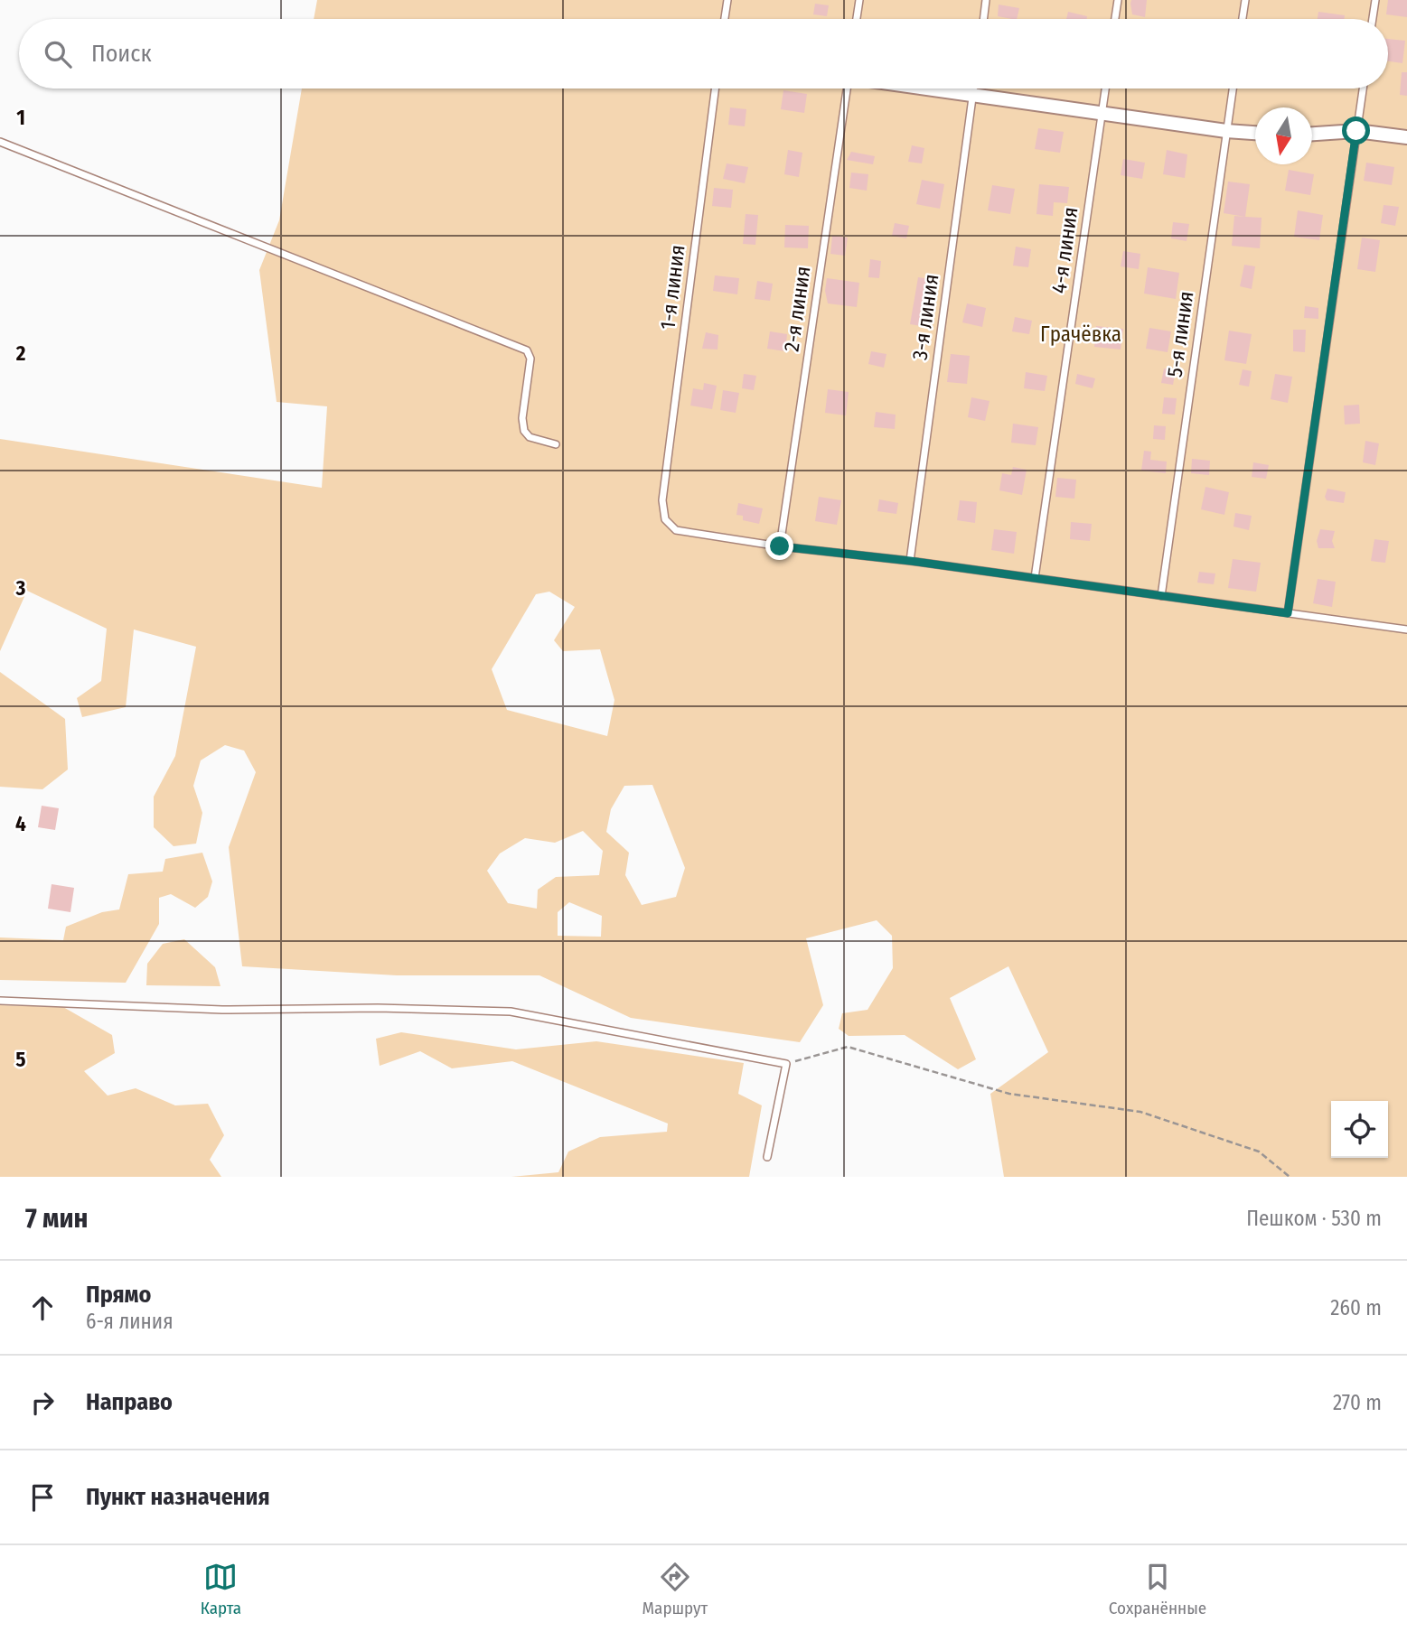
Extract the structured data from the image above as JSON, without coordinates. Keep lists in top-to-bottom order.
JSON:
{
  "streets": {
    "lane": [
      "4-я линия",
      "1-я линия",
      "2-я линия",
      "3-я линия",
      "5-я линия"
    ]
  },
  "crossings": [
    ["1-я линия", "2-я линия"]
  ],
  "parks": ["Грачёвка"],
  "north": "bottom",
  "page": {
    "search": "Поиск",
    "heading": ["7 мин", "Пешком · 530 m"],
    "list": [
      ["Прямо", "6-я линия", "260 m"],
      ["Направо", "270 m"],
      "Пункт назначения"
    ],
    "nav": ["Карта", "Маршрут", "Сохранённые"]
  },
  "grid": {
    "rows": [
      "1",
      "2",
      "3",
      "4",
      "5"
    ]
  }
}
